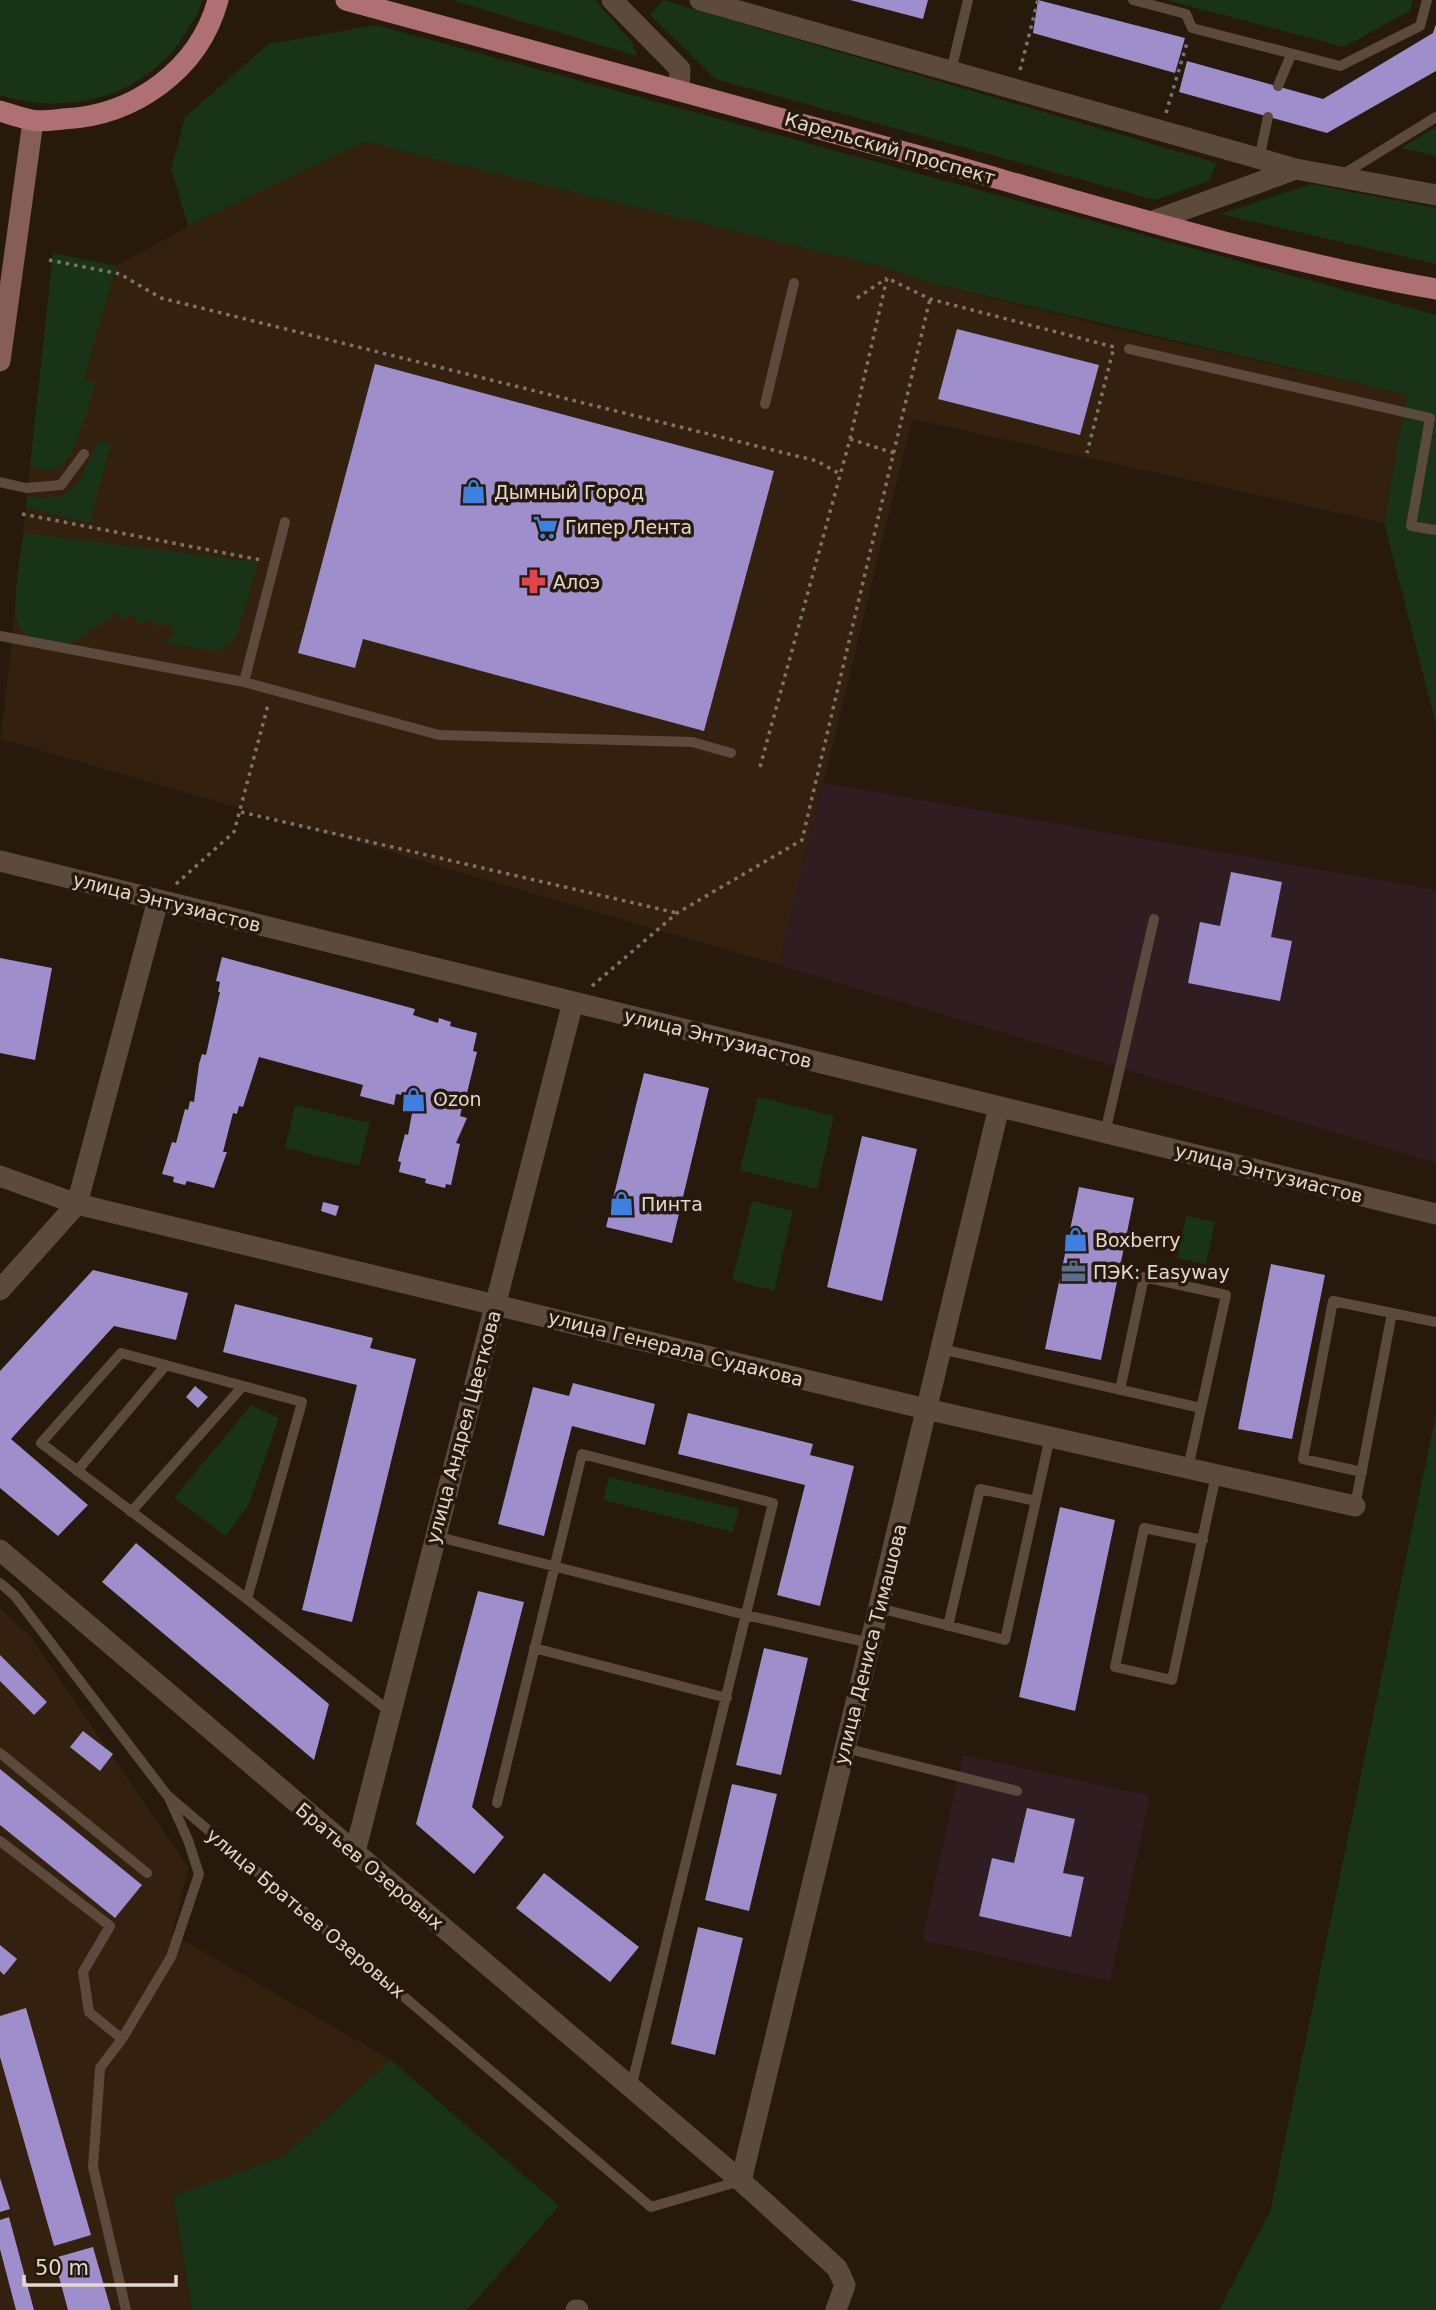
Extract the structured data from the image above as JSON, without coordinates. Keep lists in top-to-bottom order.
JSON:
{
  "streets": {
    "main road": ["Карельский проспект"],
    "street": [
      "улица Энтузиастов",
      "улица Генерала Судакова",
      "улица Андрея Цветкова",
      "улица Дениса Тимашова",
      "Братьев Озеровых"
    ],
    "lane": ["улица Братьев Озеровых"]
  },
  "crossings": [
    ["улица Энтузиастов", "улица Андрея Цветкова"],
    ["улица Энтузиастов", "улица Дениса Тимашова"],
    ["улица Генерала Судакова", "улица Андрея Цветкова"],
    ["улица Генерала Судакова", "улица Дениса Тимашова"],
    ["улица Андрея Цветкова", "Братьев Озеровых"],
    ["улица Дениса Тимашова", "Братьев Озеровых"],
    ["улица Дениса Тимашова", "улица Братьев Озеровых"],
    ["Братьев Озеровых", "улица Братьев Озеровых"]
  ],
  "places": {
    "shop": [
      "Дымный Город",
      "Ozon",
      "Пинта",
      "Boxberry"
    ],
    "supermarket": ["Гипер Лента"],
    "pharmacy": ["Алоэ"],
    "office": ["ПЭК: Easyway"]
  },
  "scale_bar": "50 m"
}
